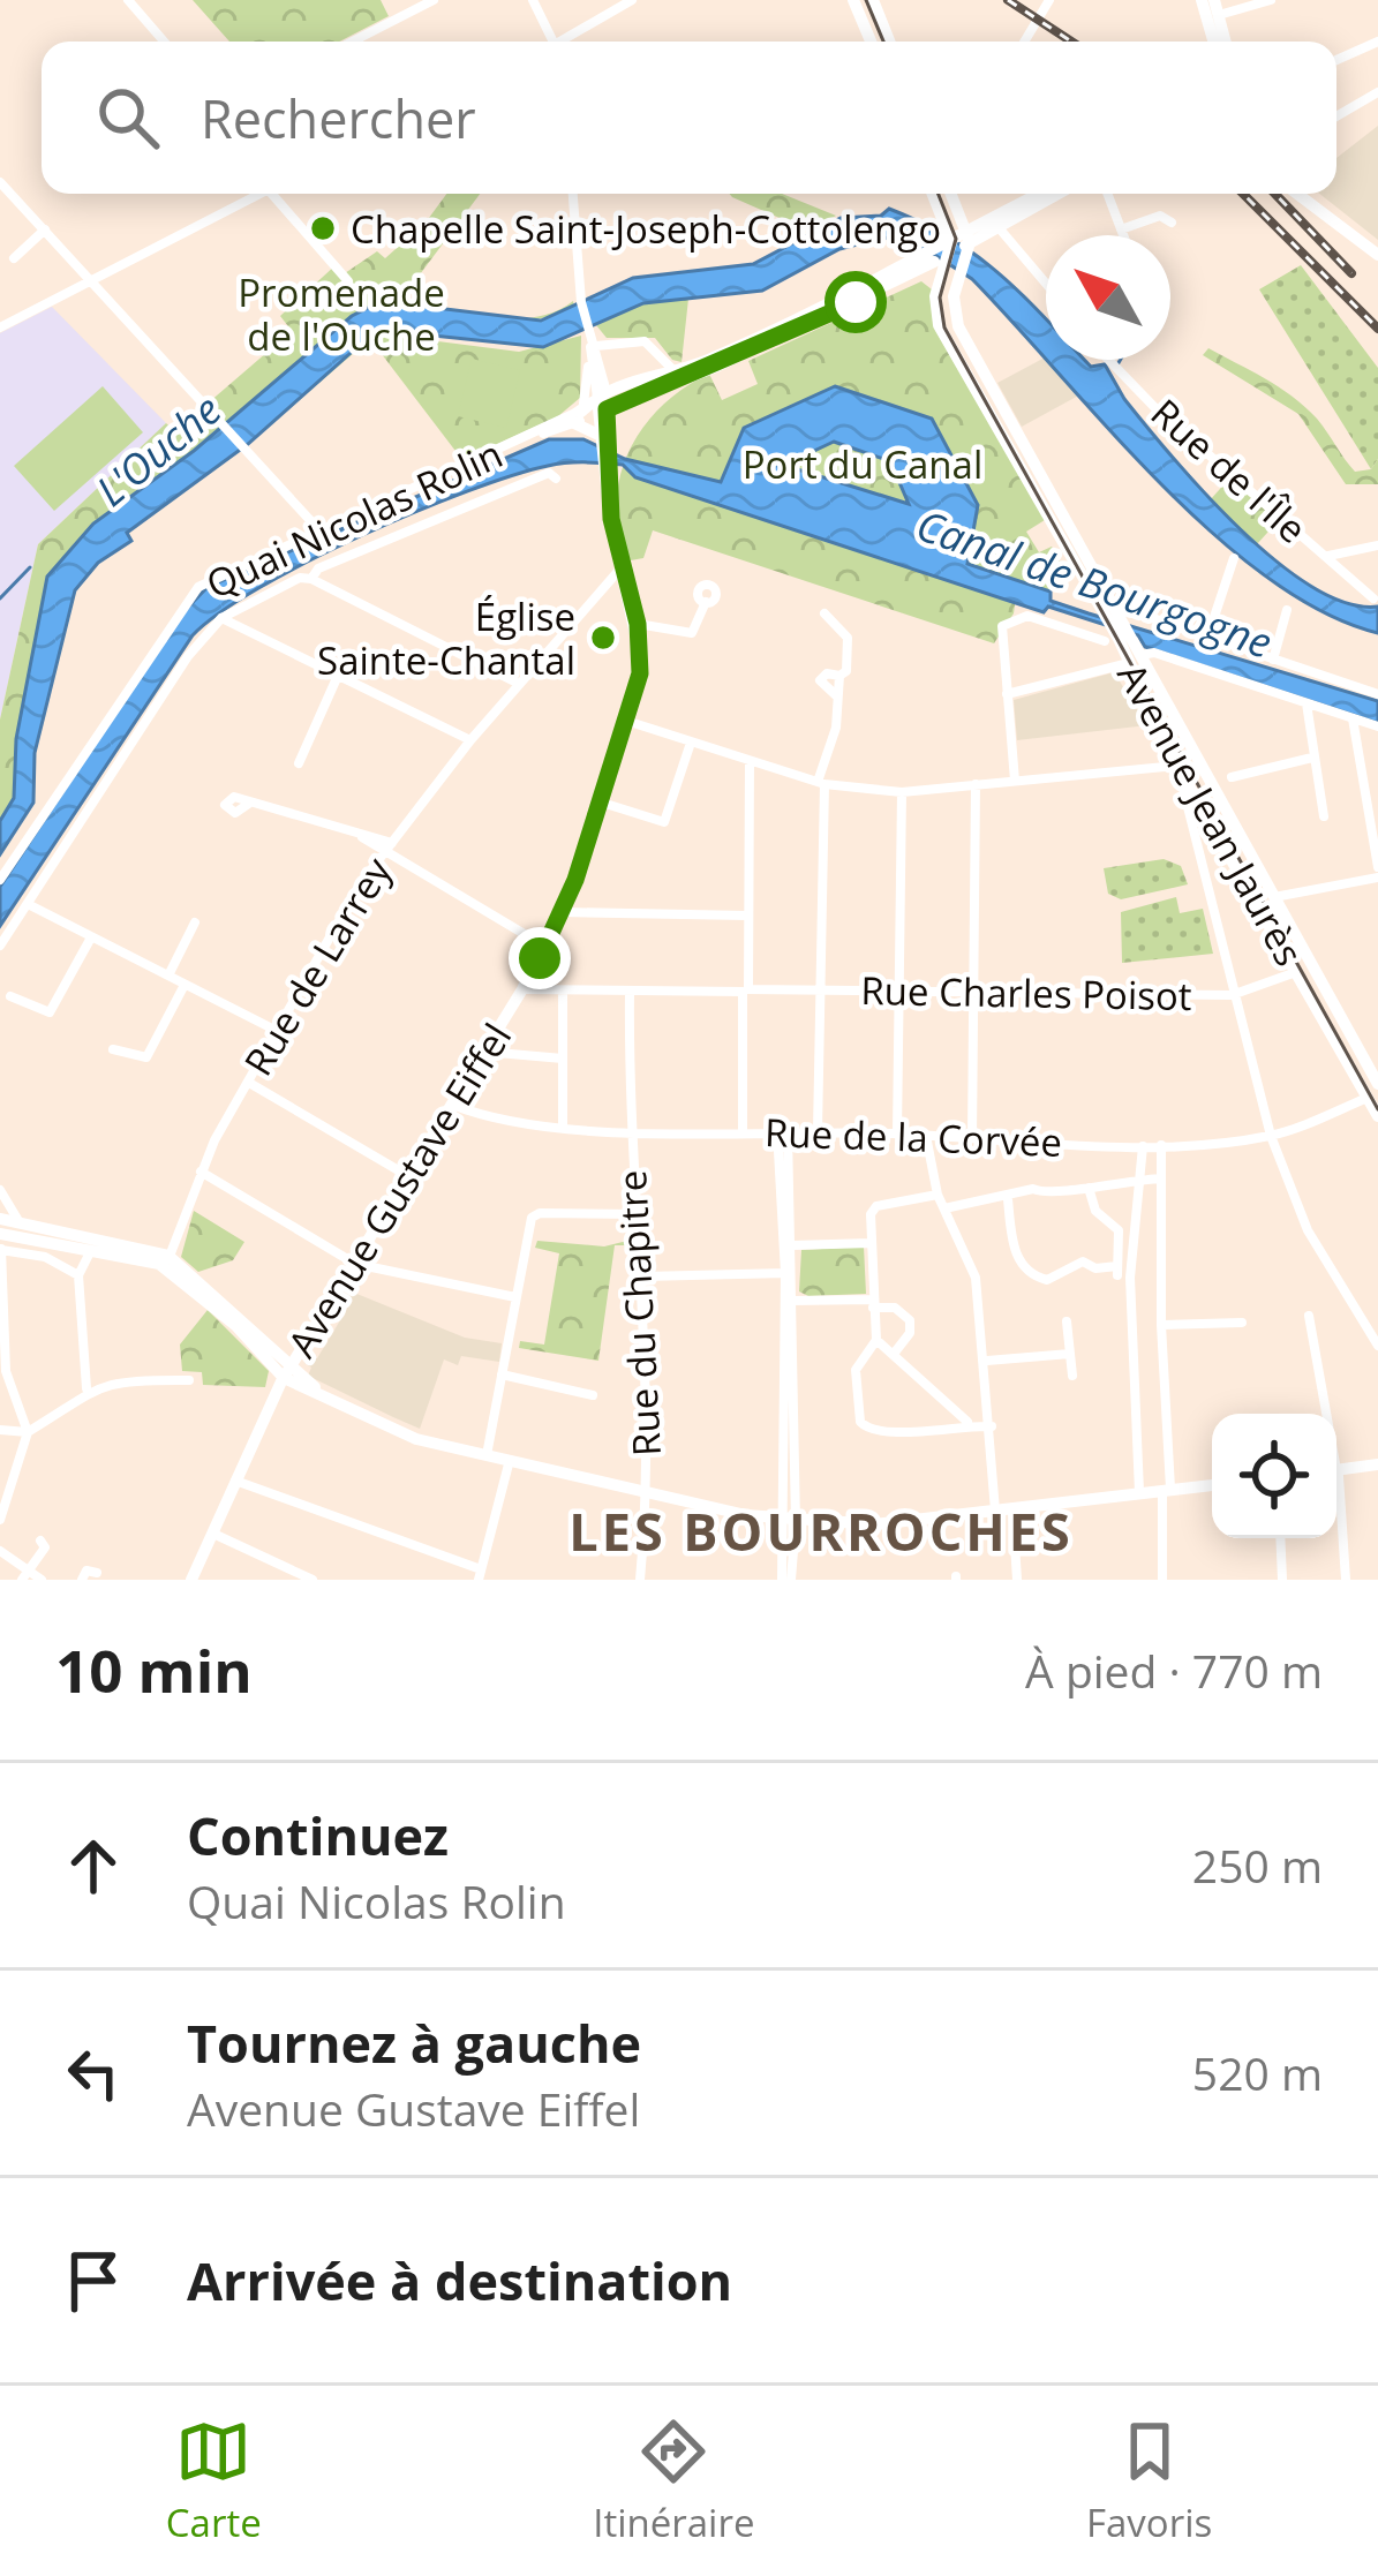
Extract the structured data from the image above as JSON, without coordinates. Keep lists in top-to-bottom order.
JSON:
{
  "streets": {
    "main road": ["Quai Nicolas Rolin", "Avenue Jean Jaurès", "Avenue Gustave Eiffel"],
    "street": [
      "Rue de l'Île",
      "Rue de Larrey",
      "Rue Charles Poisot",
      "Rue de la Corvée",
      "Rue du Chapitre"
    ]
  },
  "crossings": [
    ["Quai Nicolas Rolin", "Avenue Jean Jaurès"],
    ["Quai Nicolas Rolin", "Avenue Gustave Eiffel"],
    ["Avenue Jean Jaurès", "Rue Charles Poisot"],
    ["Avenue Jean Jaurès", "Rue de la Corvée"],
    ["Rue de Larrey", "Avenue Gustave Eiffel"],
    ["Rue Charles Poisot", "Avenue Gustave Eiffel"],
    ["Rue Charles Poisot", "Rue du Chapitre"],
    ["Rue de la Corvée", "Avenue Gustave Eiffel"],
    ["Rue de la Corvée", "Rue du Chapitre"]
  ],
  "districts": ["LES BOURROCHES"],
  "water": ["L'Ouche", "Canal de Bourgogne"],
  "parks": ["Promenade de l'Ouche", "Port du Canal"],
  "places": ["Chapelle Saint-Joseph-Cottolengo", "Église Sainte-Chantal"],
  "north": "top left",
  "page": {
    "search": "Rechercher",
    "heading": ["10 min", "À pied · 770 m"],
    "list": [
      ["Continuez", "Quai Nicolas Rolin", "250 m"],
      ["Tournez à gauche", "Avenue Gustave Eiffel", "520 m"],
      "Arrivée à destination"
    ],
    "nav": ["Carte", "Itinéraire", "Favoris"]
  }
}
